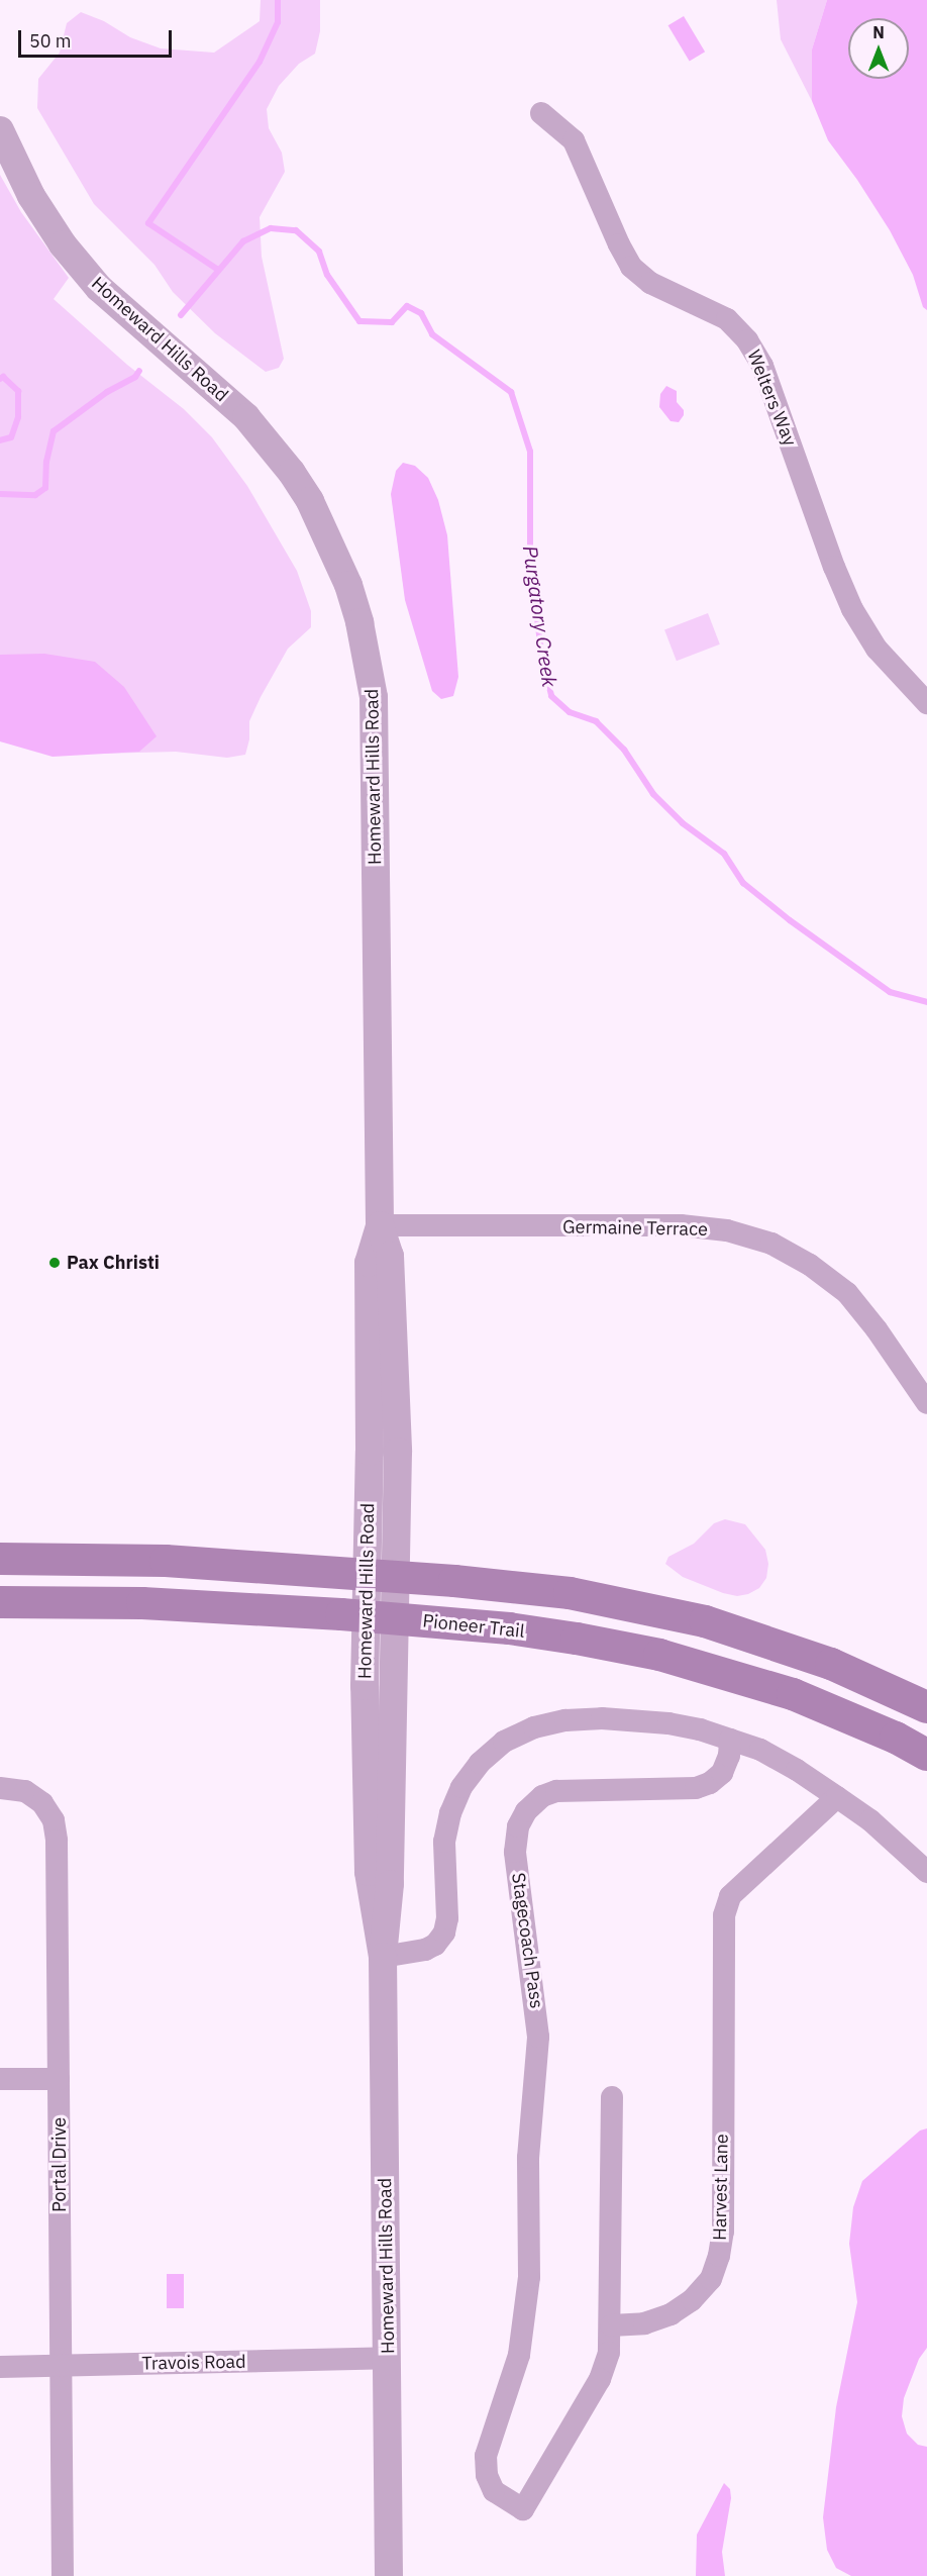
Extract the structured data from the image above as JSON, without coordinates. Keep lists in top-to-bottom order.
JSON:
{
  "streets": {
    "main road": ["Pioneer Trail"],
    "street": [
      "Homeward Hills Road",
      "Welters Way",
      "Germaine Terrace",
      "Stagecoach Pass",
      "Portal Drive",
      "Harvest Lane",
      "Travois Road"
    ]
  },
  "crossings": [
    ["Homeward Hills Road", "Germaine Terrace"],
    ["Homeward Hills Road", "Pioneer Trail"],
    ["Homeward Hills Road", "Travois Road"],
    ["Stagecoach Pass", "Harvest Lane"],
    ["Portal Drive", "Travois Road"]
  ],
  "water": ["Purgatory Creek"],
  "places": ["Pax Christi"],
  "scale_bar": "50 m",
  "north": "top"
}
